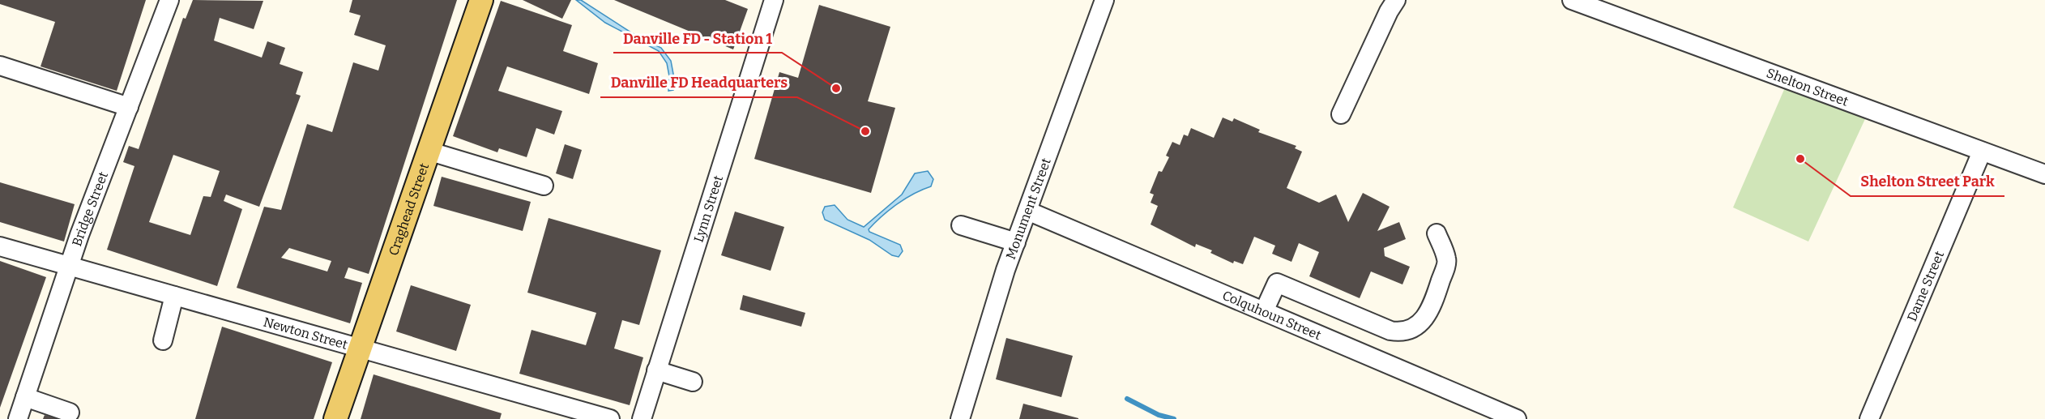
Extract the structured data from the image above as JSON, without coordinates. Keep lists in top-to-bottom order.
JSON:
{
  "streets": {
    "main road": ["Craghead Street"],
    "street": [
      "Shelton Street",
      "Bridge Street",
      "Monument Street",
      "Lynn Street",
      "Dame Street",
      "Colquhoun Street",
      "Newton Street"
    ]
  },
  "crossings": [
    ["Shelton Street", "Dame Street"],
    ["Bridge Street", "Newton Street"],
    ["Monument Street", "Colquhoun Street"],
    ["Craghead Street", "Newton Street"]
  ],
  "places": ["Danville FD - Station 1", "Danville FD Headquarters", "Shelton Street Park"]
}
